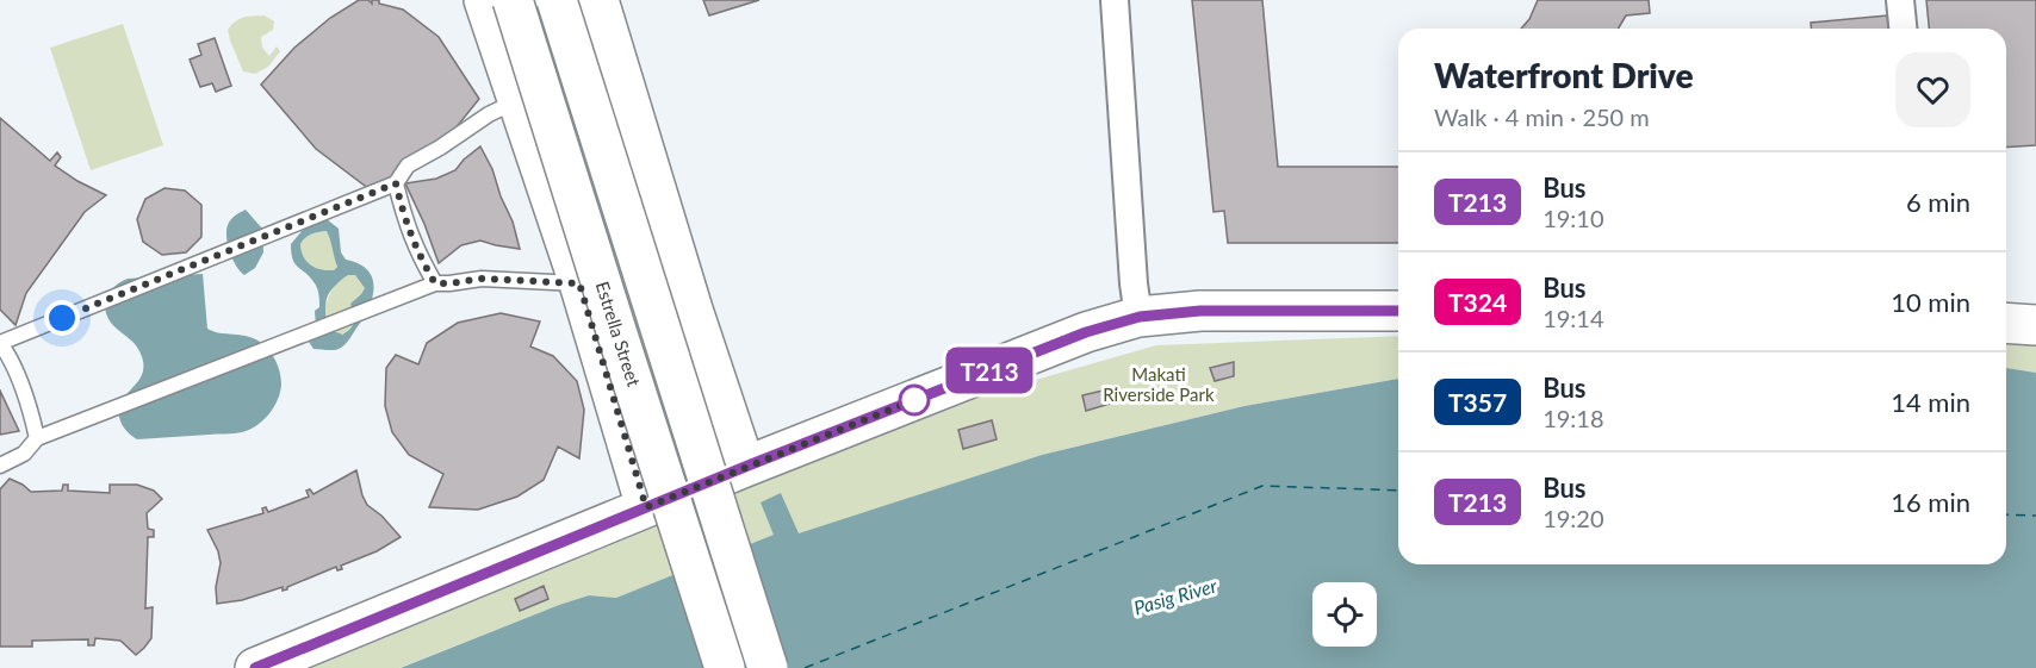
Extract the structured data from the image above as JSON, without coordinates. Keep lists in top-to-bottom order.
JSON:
{
  "streets": {
    "main road": ["Estrella Street"]
  },
  "water": ["Pasig River"],
  "parks": ["Makati Riverside Park"],
  "lines": ["bus line T213"],
  "page": {
    "on_map": "T213",
    "heading": ["Waterfront Drive", "Walk · 4 min · 250 m"],
    "list": [
      {
        "mark": "T213",
        "name": "Bus",
        "note": "19:10",
        "value": "6 min"
      },
      {
        "mark": "T324",
        "name": "Bus",
        "note": "19:14",
        "value": "10 min"
      },
      {
        "mark": "T357",
        "name": "Bus",
        "note": "19:18",
        "value": "14 min"
      },
      {
        "mark": "T213",
        "name": "Bus",
        "note": "19:20",
        "value": "16 min"
      }
    ]
  }
}
